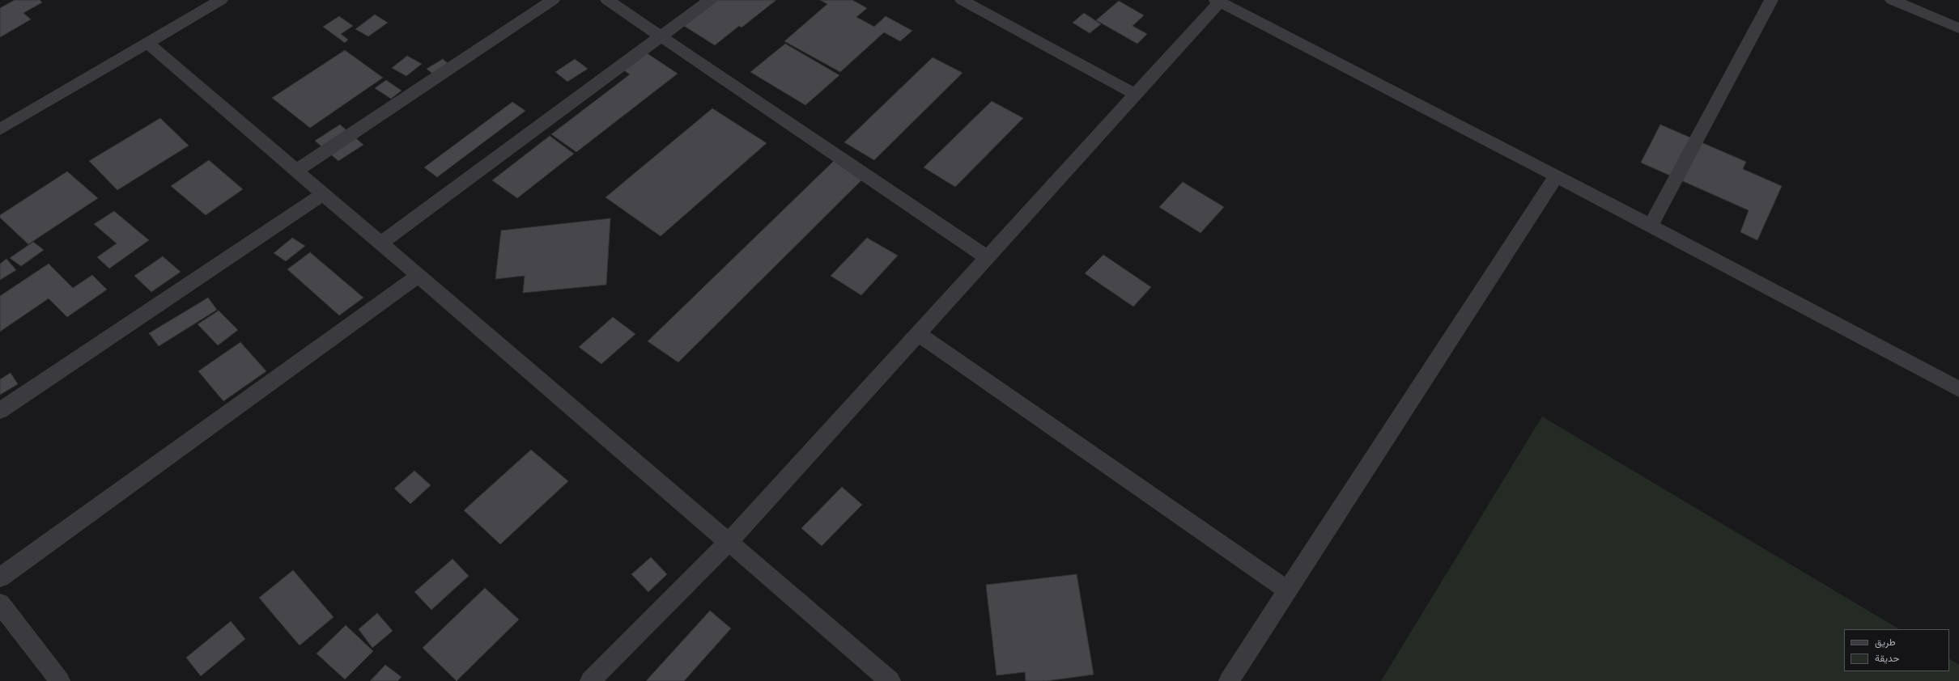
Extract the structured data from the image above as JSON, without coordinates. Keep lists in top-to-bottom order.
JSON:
{
  "legend": ["طريق", "حديقة"]
}
